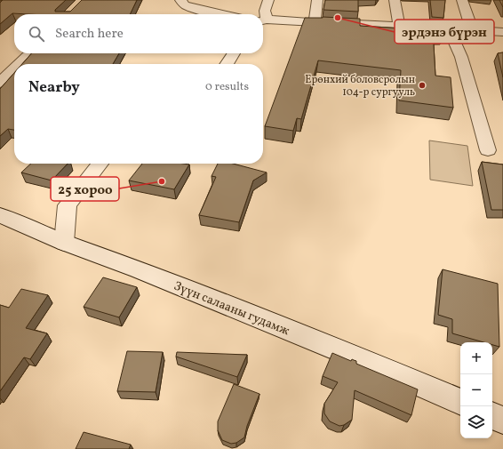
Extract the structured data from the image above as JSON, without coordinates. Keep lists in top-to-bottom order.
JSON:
{
  "streets": {
    "street": ["Зүүн салааны гудамж"]
  },
  "places": ["эрдэнэ бүрэн", "Ерөнхий боловсролын 104-р сургууль", "25 хороо"],
  "page": {
    "search": "Search here",
    "heading": ["Nearby", "0 results"],
    "map_buttons": ["+", "−"]
  }
}
